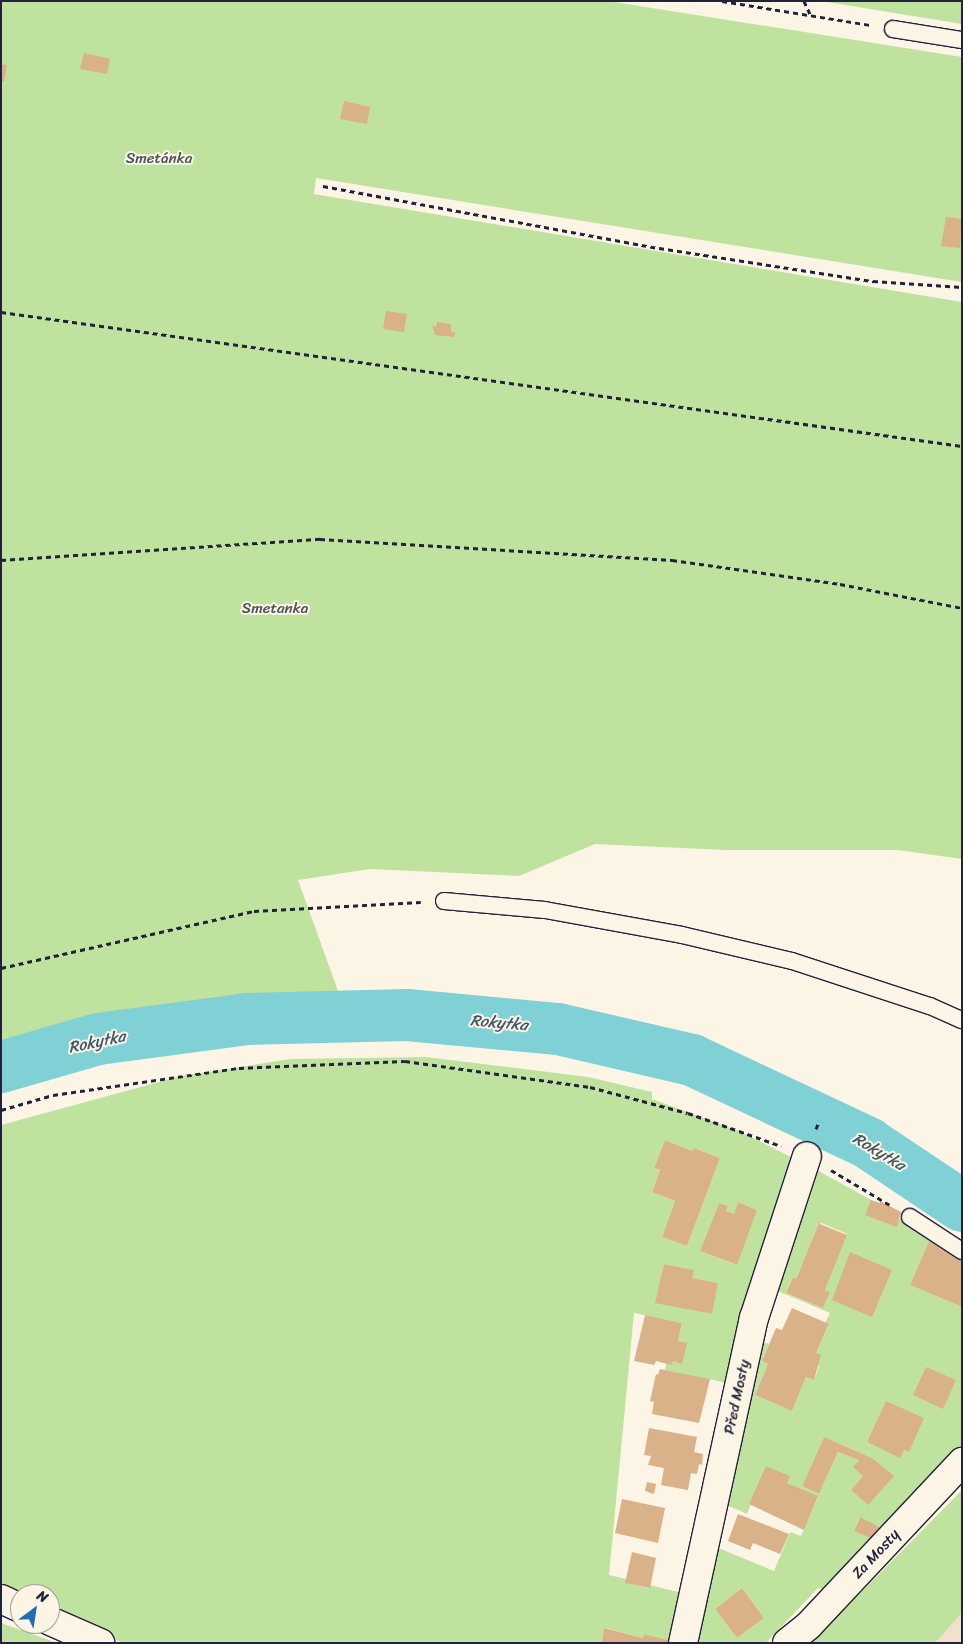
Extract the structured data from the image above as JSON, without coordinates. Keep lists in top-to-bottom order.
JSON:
{
  "streets": {
    "street": ["Před Mosty", "Za Mosty"]
  },
  "water": ["Rokytka"],
  "parks": ["Smetánka", "Smetanka"],
  "north": "top right"
}
